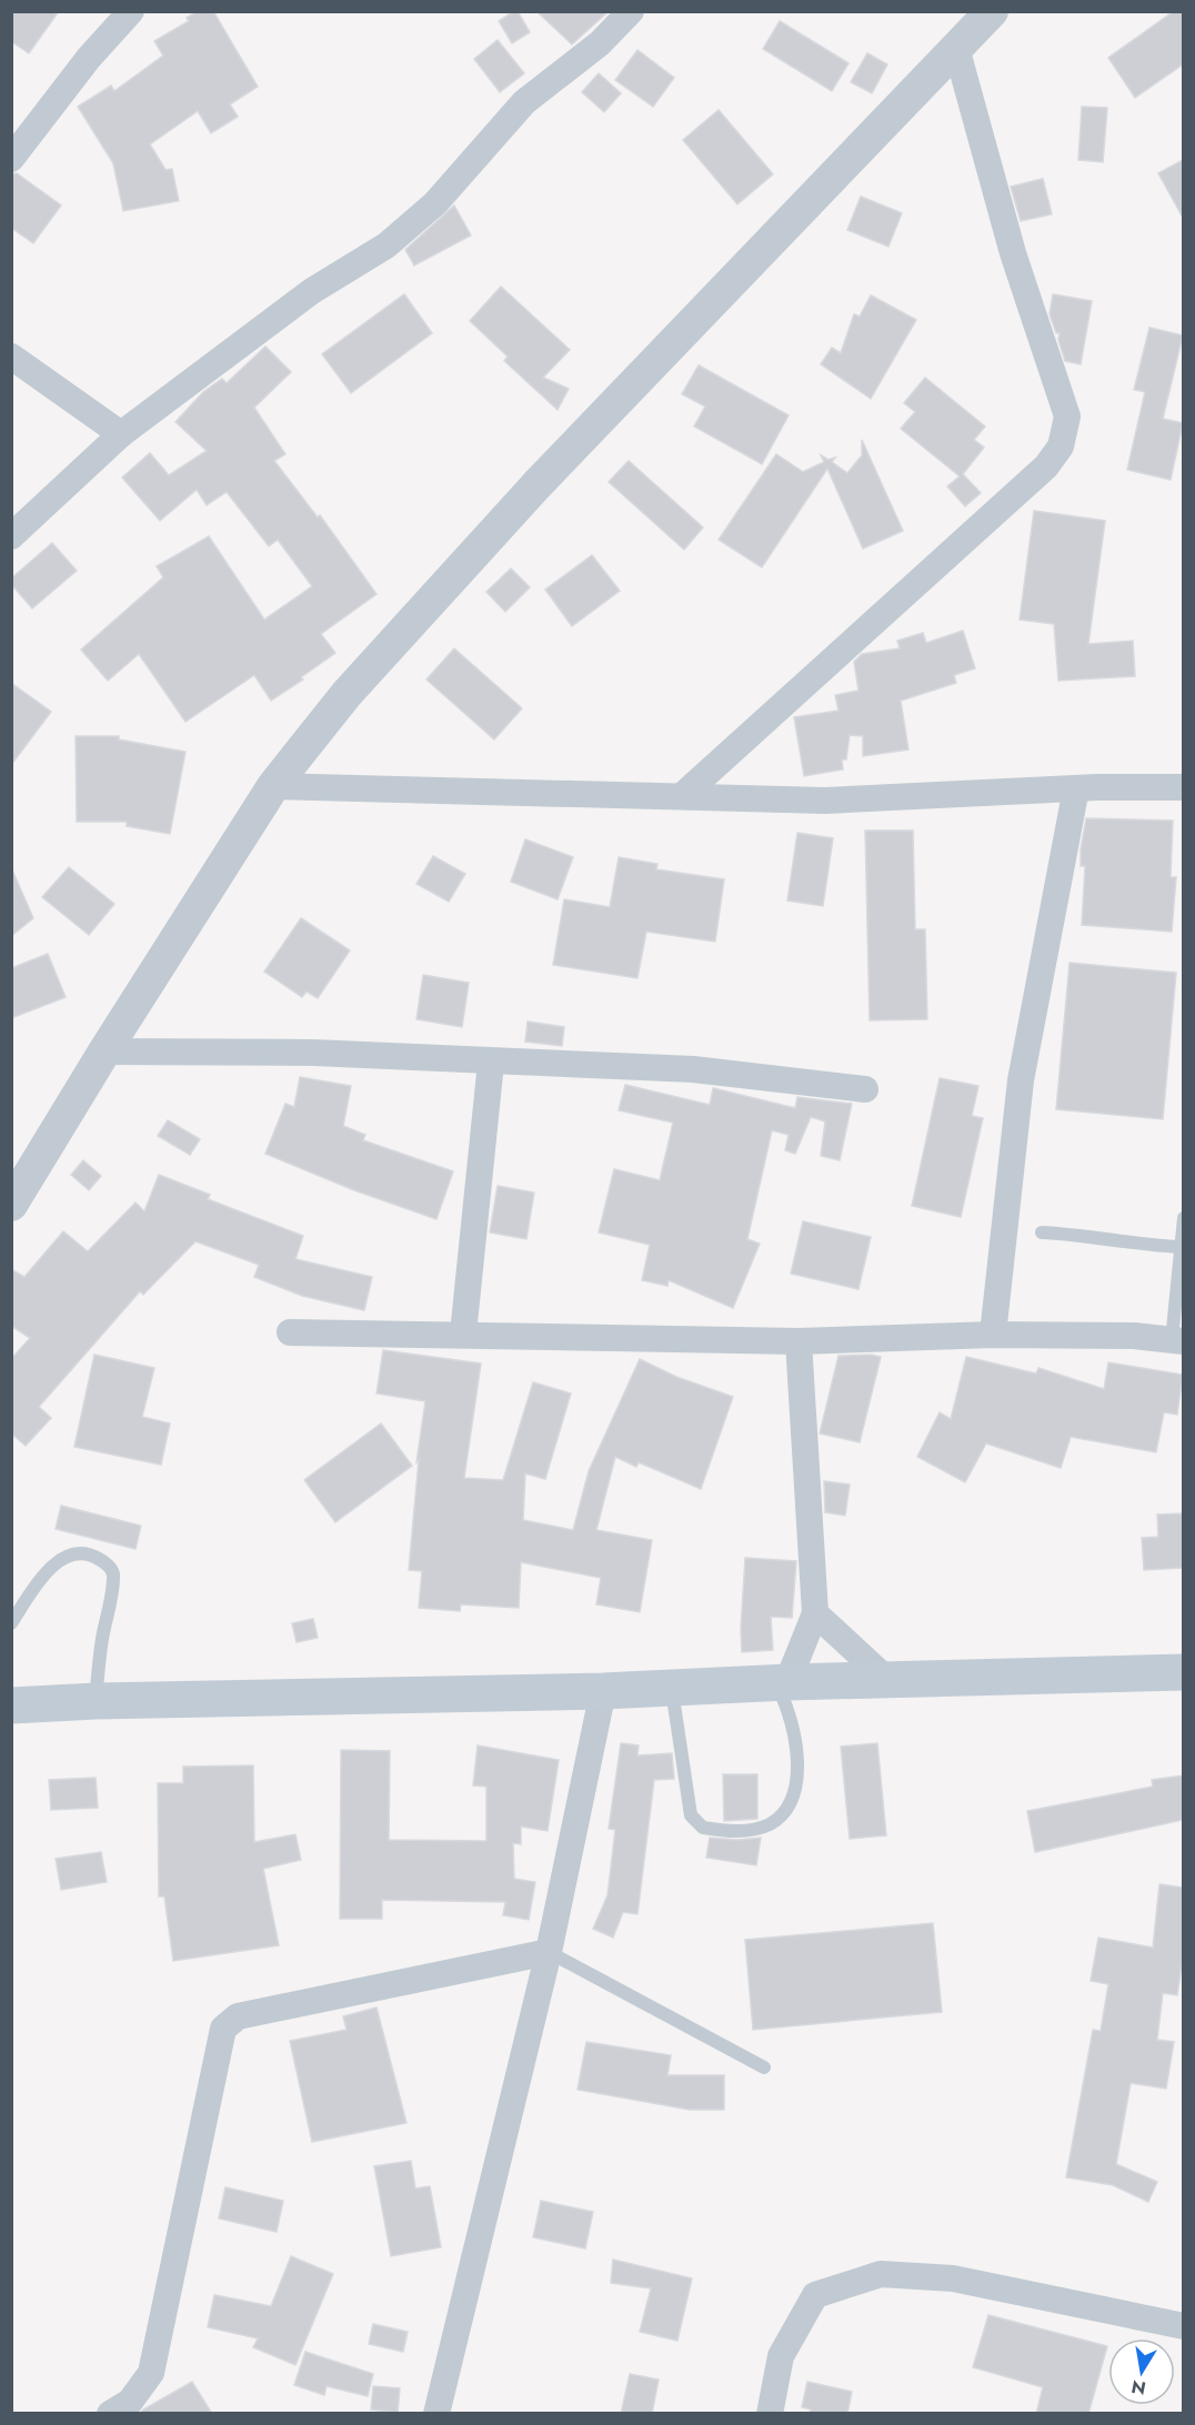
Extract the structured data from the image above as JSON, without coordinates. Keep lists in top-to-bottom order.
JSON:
{
  "north": "bottom"
}
